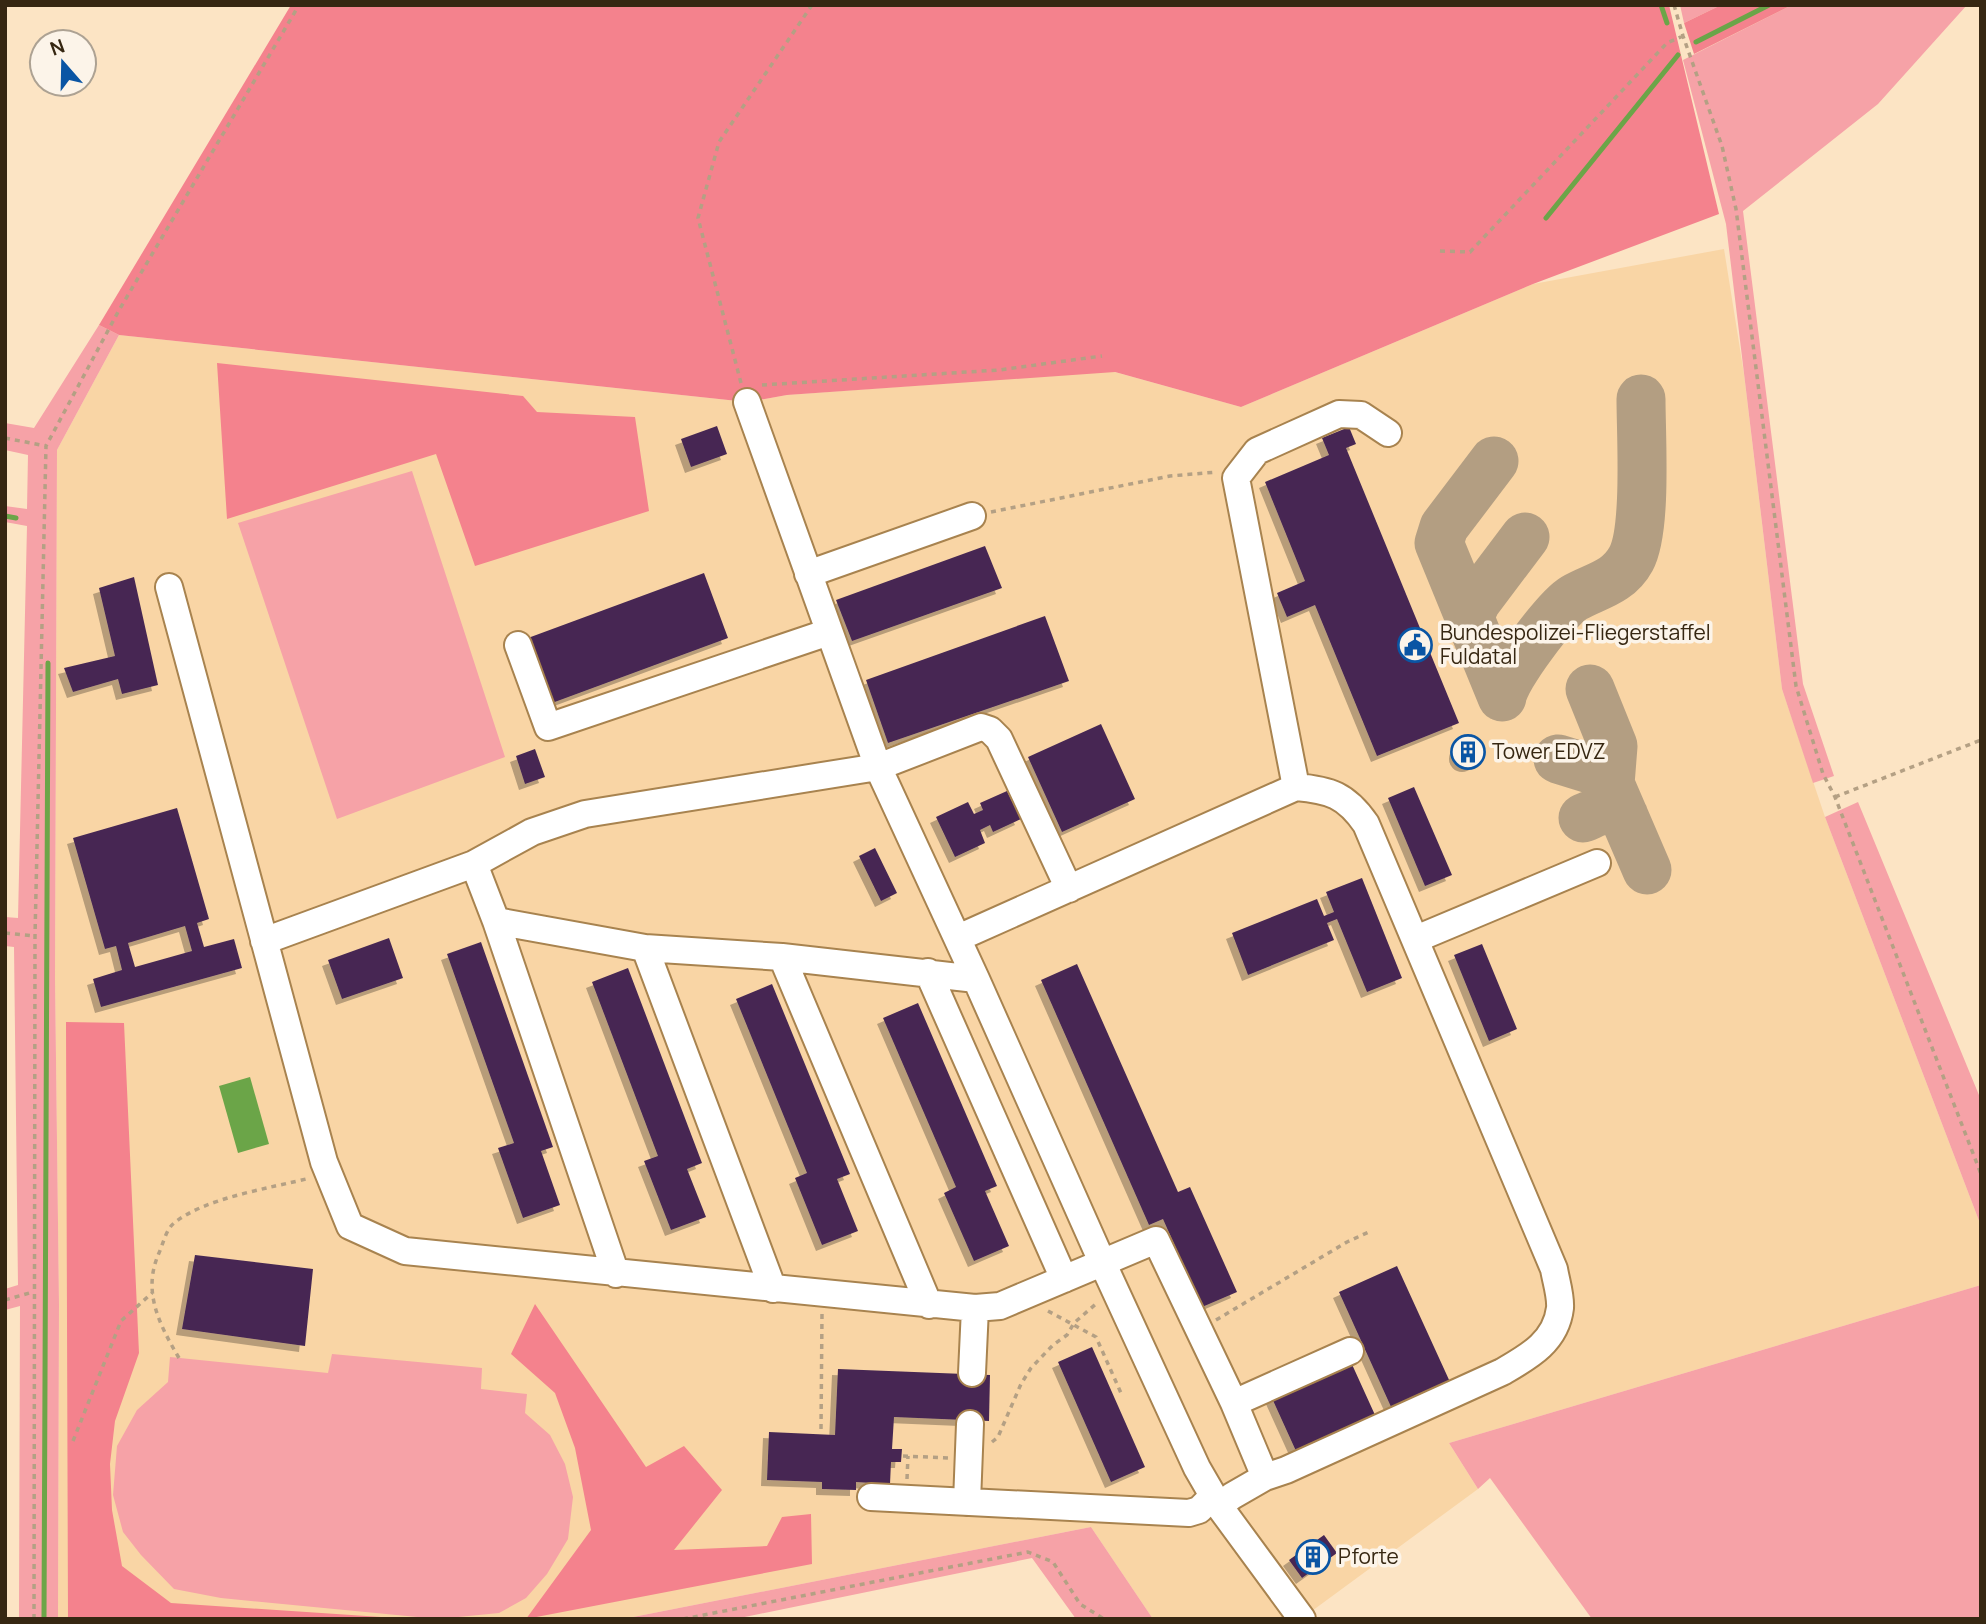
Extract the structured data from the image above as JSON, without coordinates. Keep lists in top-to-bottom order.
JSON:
{
  "places": {
    "public building": ["Bundespolizei-Fliegerstaffel Fuldatal"],
    "building": ["Tower EDVZ", "Pforte"]
  },
  "north": "top"
}
